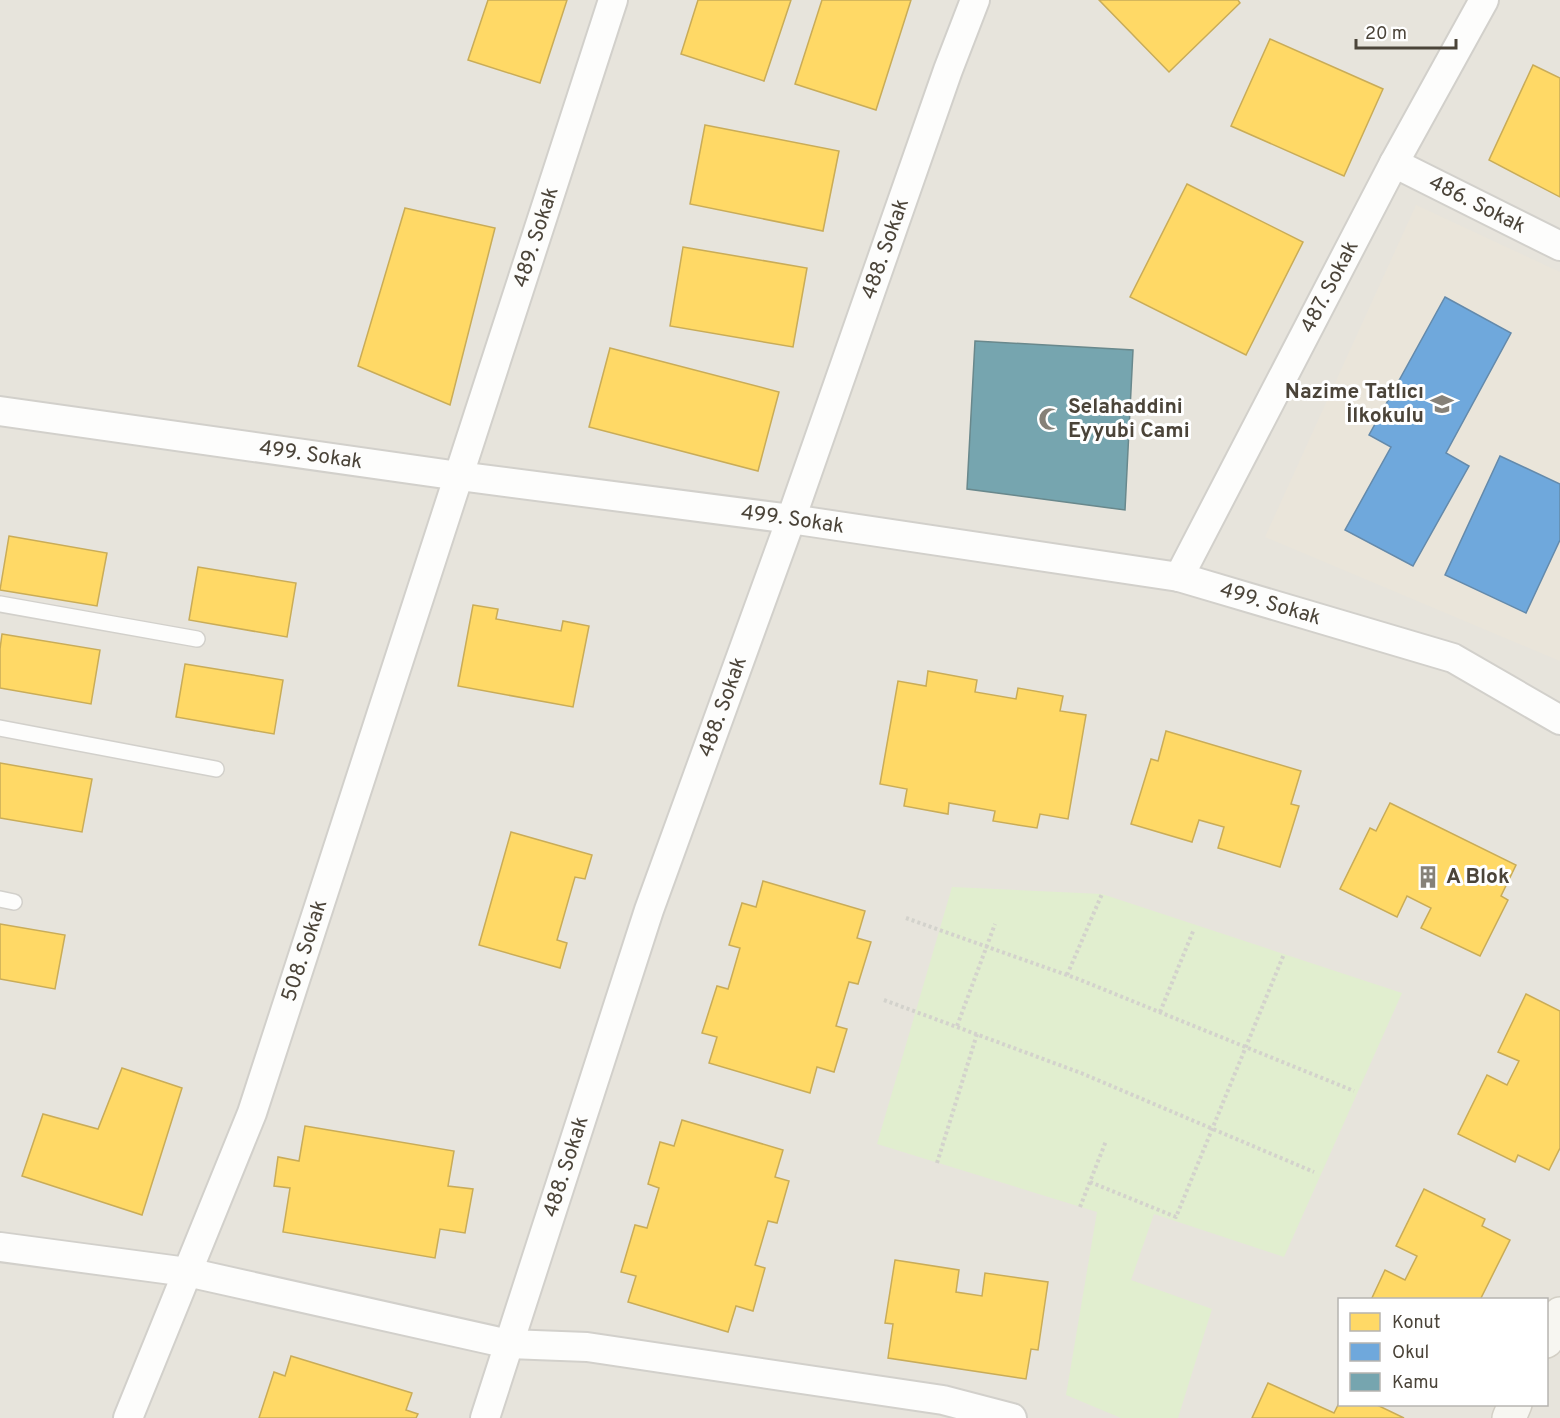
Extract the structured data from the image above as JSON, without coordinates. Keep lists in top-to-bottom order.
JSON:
{
  "streets": {
    "street": [
      "486. Sokak",
      "489. Sokak",
      "488. Sokak",
      "487. Sokak",
      "499. Sokak",
      "508. Sokak"
    ]
  },
  "crossings": [
    ["486. Sokak", "487. Sokak"],
    ["489. Sokak", "499. Sokak"],
    ["489. Sokak", "508. Sokak"],
    ["488. Sokak", "499. Sokak"],
    ["487. Sokak", "499. Sokak"],
    ["499. Sokak", "508. Sokak"]
  ],
  "places": {
    "school or university": ["Nazime Tatlıcı İlkokulu"],
    "mosque": ["Selahaddini Eyyubi Cami"],
    "building": ["A Blok"]
  },
  "legend": ["Konut", "Okul", "Kamu"],
  "scale_bar": "20 m"
}
